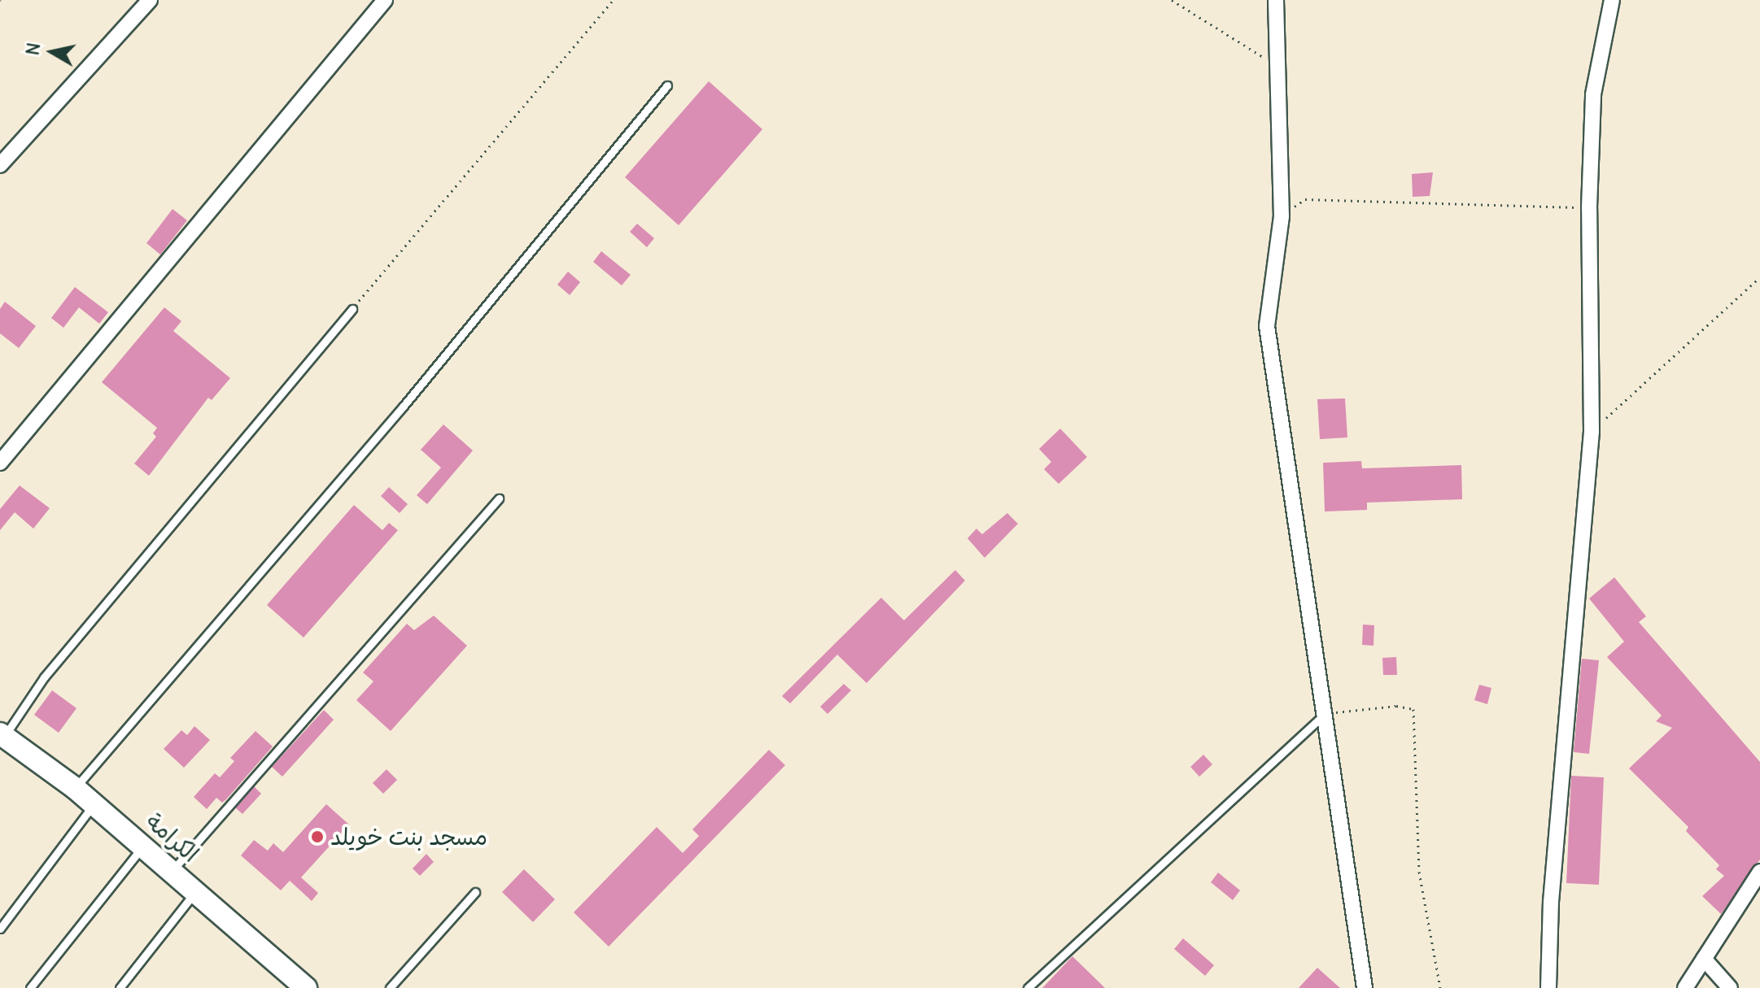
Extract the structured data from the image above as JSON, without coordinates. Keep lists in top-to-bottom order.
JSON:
{
  "streets": {
    "main road": ["الكرامة"]
  },
  "places": ["مسجد بنت خويلد"],
  "north": "left"
}
